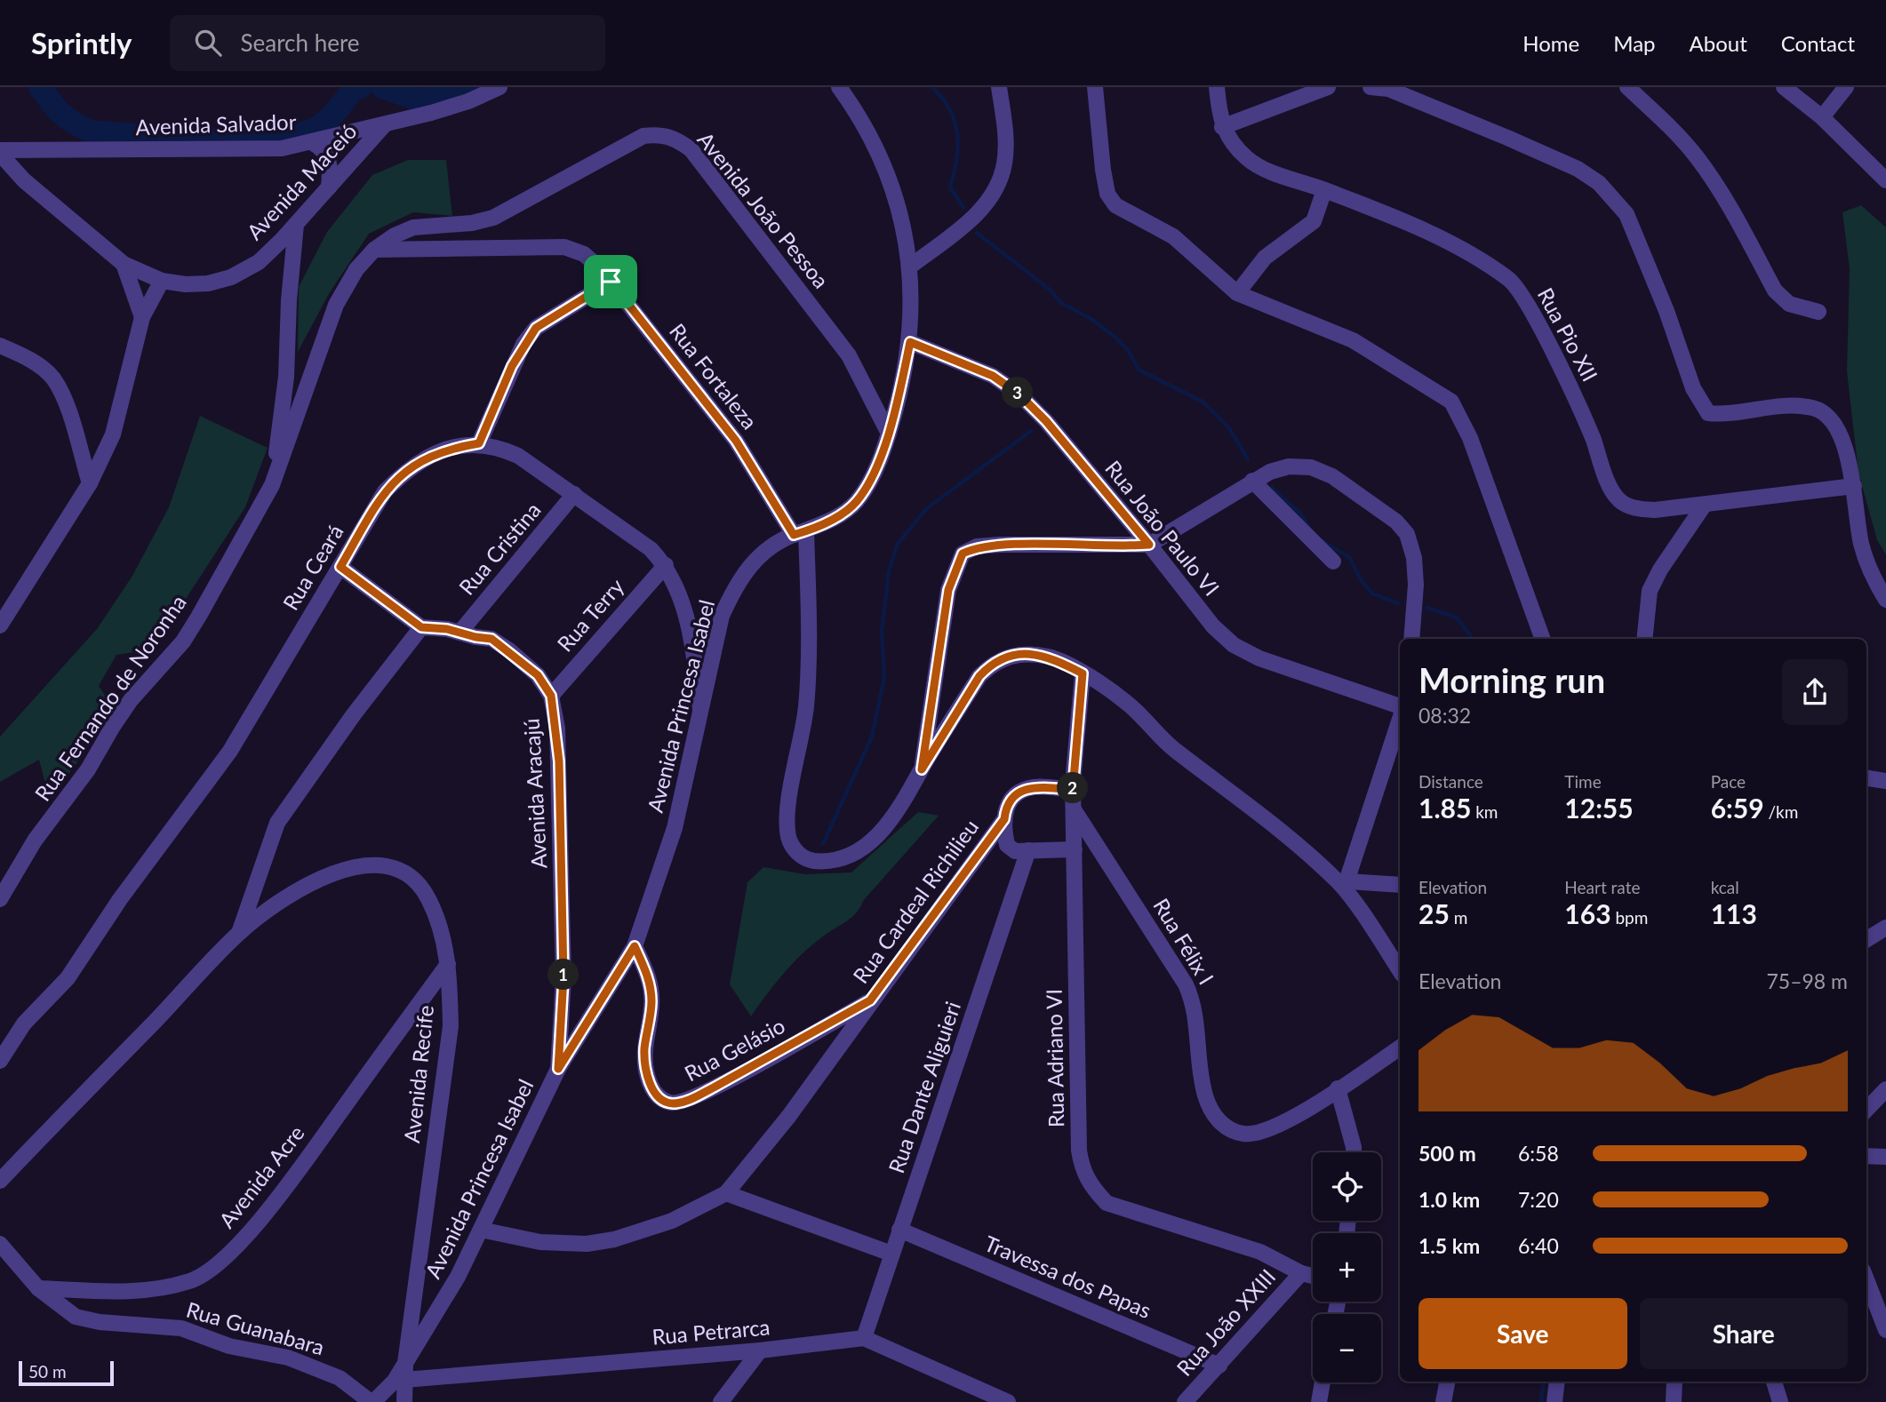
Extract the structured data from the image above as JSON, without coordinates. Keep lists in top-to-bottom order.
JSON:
{
  "streets": {
    "street": [
      "Avenida Salvador",
      "Avenida Maceió",
      "Avenida João Pessoa",
      "Rua Pio XII",
      "Rua Fortaleza",
      "Rua João Paulo VI",
      "Rua Cristina",
      "Rua Ceará",
      "Rua Terry",
      "Rua Fernando de Noronha",
      "Avenida Princesa Isabel",
      "Avenida Aracajú",
      "Rua Cardeal Richilieu",
      "Rua Félix I",
      "Rua Gelásio",
      "Rua Adriano VI",
      "Avenida Recife",
      "Rua Dante Aliguieri",
      "Avenida Acre",
      "Travessa dos Papas",
      "Rua João XXIII",
      "Rua Guanabara",
      "Rua Petrarca"
    ]
  },
  "crossings": [
    ["Avenida Salvador", "Avenida Maceió"],
    ["Avenida João Pessoa", "Rua Fortaleza"],
    ["Avenida João Pessoa", "Rua Fernando de Noronha"],
    ["Avenida João Pessoa", "Avenida Princesa Isabel"],
    ["Rua Fortaleza", "Rua Fernando de Noronha"],
    ["Rua Fortaleza", "Avenida Princesa Isabel"],
    ["Rua João Paulo VI", "Avenida Princesa Isabel"],
    ["Rua Cristina", "Rua Ceará"],
    ["Rua Cristina", "Avenida Aracajú"],
    ["Rua Ceará", "Rua Terry"],
    ["Rua Ceará", "Avenida Princesa Isabel"],
    ["Rua Terry", "Avenida Aracajú"],
    ["Avenida Princesa Isabel", "Avenida Aracajú"],
    ["Avenida Princesa Isabel", "Rua Cardeal Richilieu"],
    ["Avenida Princesa Isabel", "Rua Gelásio"],
    ["Avenida Princesa Isabel", "Avenida Recife"],
    ["Avenida Princesa Isabel", "Rua Guanabara"],
    ["Avenida Princesa Isabel", "Rua Petrarca"],
    ["Rua Cardeal Richilieu", "Rua Félix I"],
    ["Rua Cardeal Richilieu", "Rua Gelásio"],
    ["Rua Cardeal Richilieu", "Rua Adriano VI"],
    ["Rua Cardeal Richilieu", "Rua Dante Aliguieri"],
    ["Rua Félix I", "Rua Adriano VI"],
    ["Rua Félix I", "Rua Dante Aliguieri"],
    ["Rua Adriano VI", "Rua Dante Aliguieri"],
    ["Rua Adriano VI", "Rua João XXIII"],
    ["Avenida Recife", "Avenida Acre"],
    ["Avenida Recife", "Rua Petrarca"],
    ["Rua Dante Aliguieri", "Travessa dos Papas"],
    ["Rua Dante Aliguieri", "Rua Petrarca"],
    ["Avenida Acre", "Rua Guanabara"],
    ["Travessa dos Papas", "Rua João XXIII"]
  ],
  "scale_bar": "50 m",
  "page": {
    "header": "Sprintly",
    "search": "Search here",
    "nav": [
      "Home",
      "Map",
      "About",
      "Contact"
    ],
    "pins": ["3", "2", "1"],
    "heading": ["Morning run", "08:32"],
    "stats": [
      ["Distance", "1.85 km"],
      ["Time", "12:55"],
      ["Pace", "6:59 /km"],
      ["Elevation", "25 m"],
      ["Heart rate", "163 bpm"],
      ["kcal", "113"]
    ],
    "chart": ["Elevation", "75–98 m"],
    "list": [
      {
        "name": "500 m",
        "note": "6:58"
      },
      {
        "name": "1.0 km",
        "note": "7:20"
      },
      {
        "name": "1.5 km",
        "note": "6:40"
      }
    ],
    "map_buttons": ["+", "−"],
    "buttons": ["Save", "Share"],
    "scale": "50 m"
  }
}
